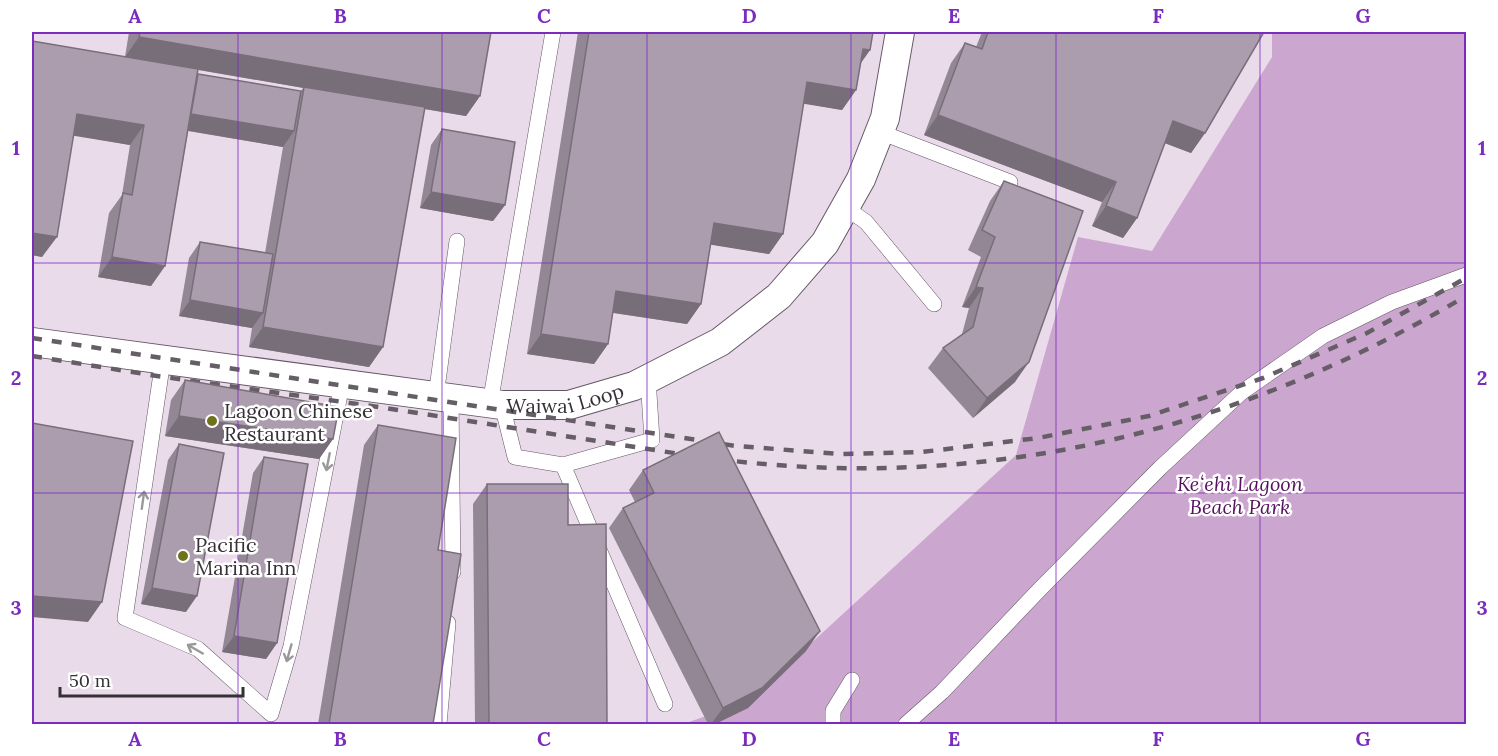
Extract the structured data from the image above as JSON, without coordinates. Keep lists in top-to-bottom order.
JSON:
{
  "streets": {
    "street": ["Waiwai Loop"]
  },
  "parks": ["Keʻehi Lagoon Beach Park"],
  "places": ["Lagoon Chinese Restaurant", "Pacific Marina Inn"],
  "scale_bar": "50 m",
  "grid": {
    "columns": [
      "A",
      "B",
      "C",
      "D",
      "E",
      "F",
      "G"
    ],
    "rows": ["1", "2", "3"]
  }
}
